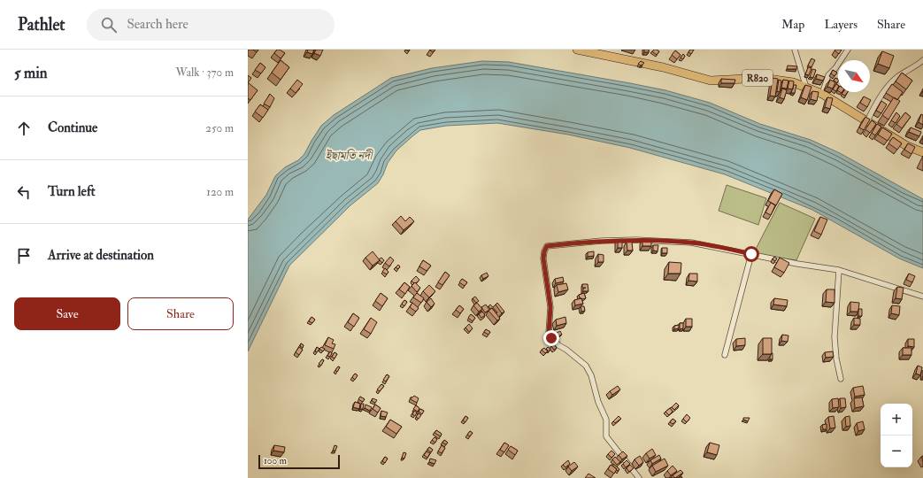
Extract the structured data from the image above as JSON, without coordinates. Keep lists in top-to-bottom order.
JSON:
{
  "streets": {
    "main road": ["R820"]
  },
  "water": ["ইছামতি নদী"],
  "scale_bar": "100 m",
  "north": "bottom right",
  "page": {
    "header": "Pathlet",
    "search": "Search here",
    "nav": ["Map", "Layers", "Share"],
    "heading": ["5 min", "Walk · 370 m"],
    "list": [
      ["Continue", "250 m"],
      ["Turn left", "120 m"],
      "Arrive at destination"
    ],
    "buttons": ["Save", "Share"],
    "map_buttons": ["+", "−"],
    "scale": "100 m"
  }
}
